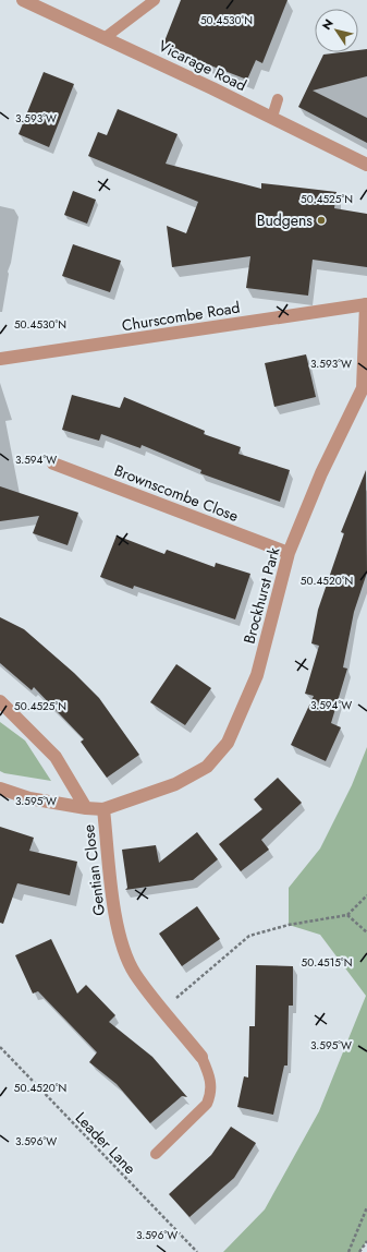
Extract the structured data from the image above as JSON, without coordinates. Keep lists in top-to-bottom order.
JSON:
{
  "streets": {
    "street": [
      "Vicarage Road",
      "Churscombe Road",
      "Brownscombe Close",
      "Brockhurst Park",
      "Gentian Close"
    ],
    "path": ["Leader Lane"]
  },
  "crossings": [
    ["Churscombe Road", "Brockhurst Park"],
    ["Brownscombe Close", "Brockhurst Park"],
    ["Brockhurst Park", "Gentian Close"]
  ],
  "places": ["Budgens"],
  "north": "top left",
  "coordinates": [
    "50.4530°N",
    "3.593°W",
    "50.4525°N",
    "3.594°W",
    "50.4520°N",
    "3.595°W",
    "50.4515°N",
    "3.596°W"
  ]
}
